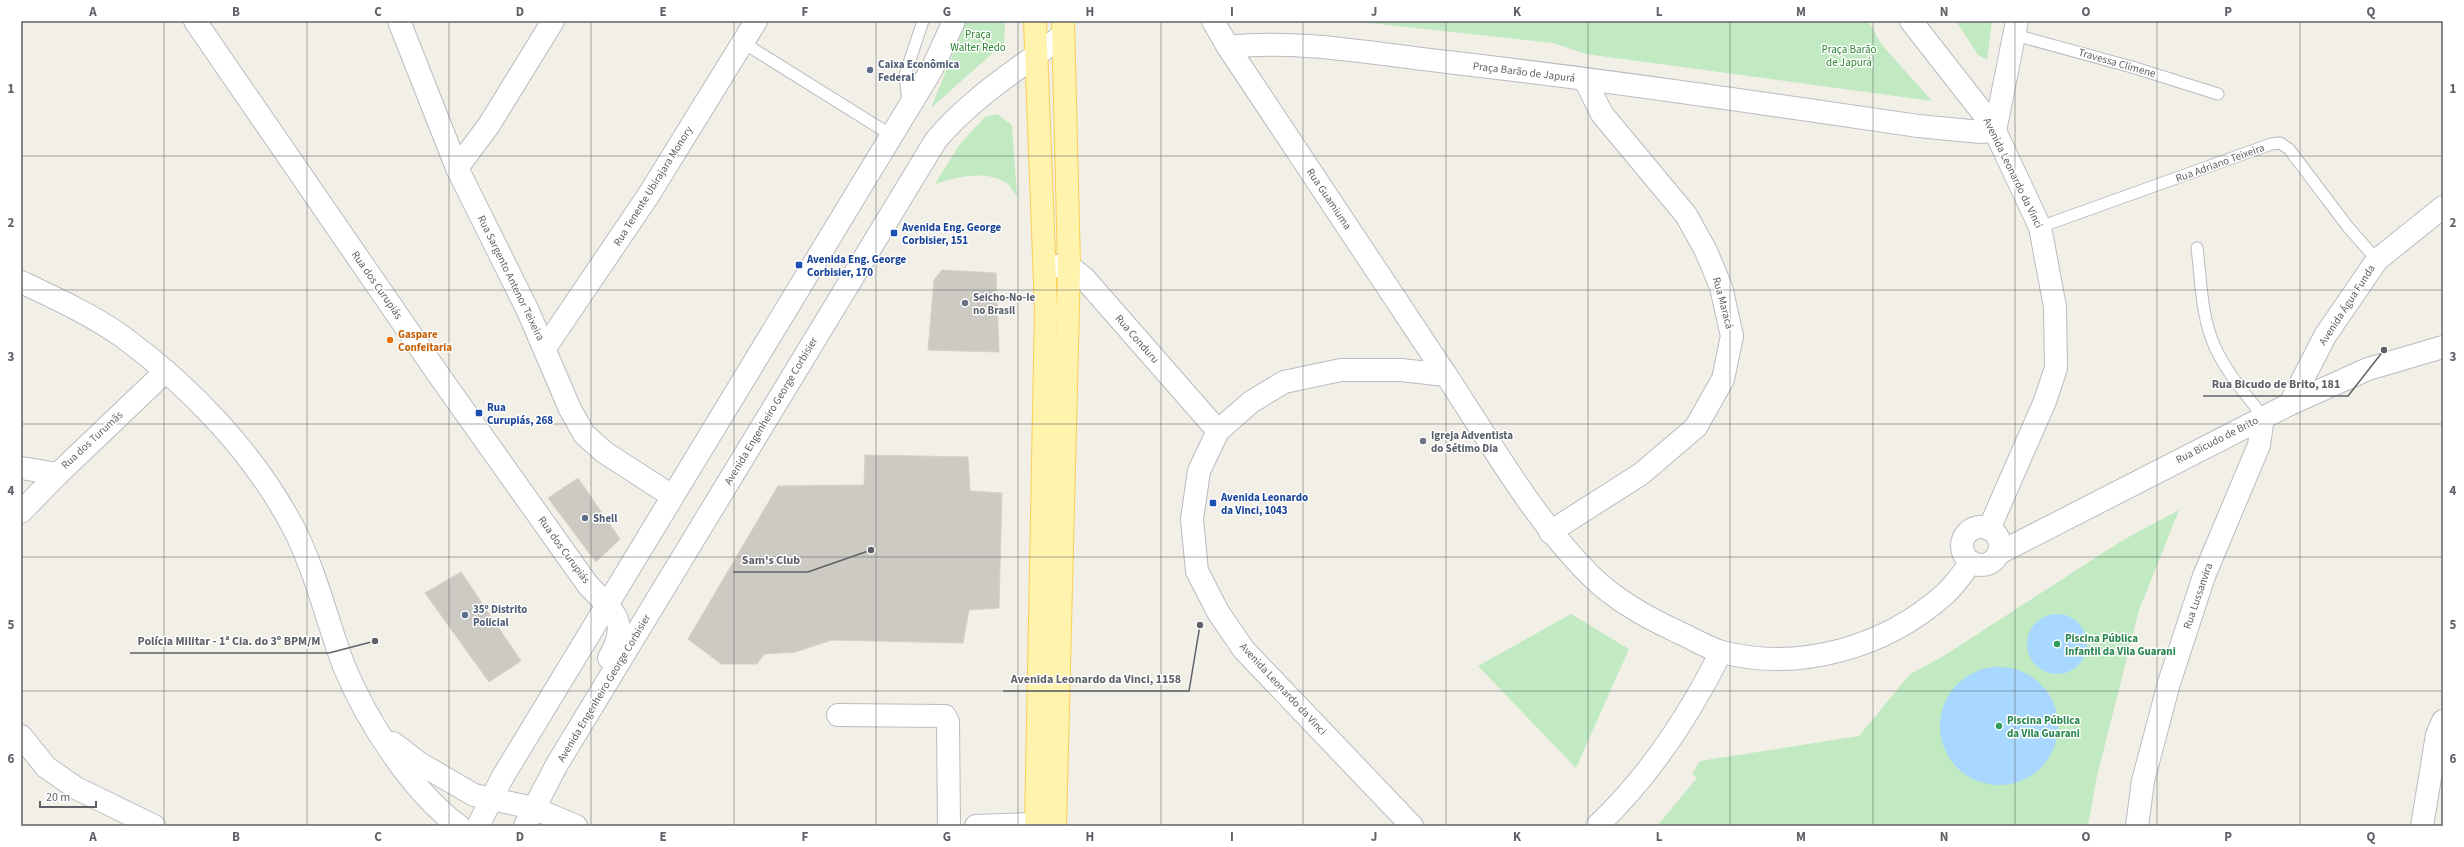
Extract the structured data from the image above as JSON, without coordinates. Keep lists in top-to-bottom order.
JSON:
{
  "streets": {
    "street": [
      "Praça Barão de Japurá",
      "Avenida Leonardo da Vinci",
      "Rua Tenente Ubirajara Monory",
      "Rua Guamiuma",
      "Rua Sargento Antenor Teixeira",
      "Rua dos Curupiás",
      "Rua Maracá",
      "Avenida Água Funda",
      "Rua Conduru",
      "Avenida Engenheiro George Corbisier",
      "Rua dos Turumãs",
      "Rua Bicudo de Brito",
      "Rua Lussanvira"
    ],
    "lane": ["Travessa Climene", "Rua Adriano Teixeira"]
  },
  "crossings": [
    ["Praça Barão de Japurá", "Avenida Leonardo da Vinci"],
    ["Praça Barão de Japurá", "Rua Guamiuma"],
    ["Praça Barão de Japurá", "Rua Maracá"],
    ["Rua Adriano Teixeira", "Avenida Leonardo da Vinci"],
    ["Rua Adriano Teixeira", "Avenida Água Funda"],
    ["Avenida Leonardo da Vinci", "Rua Guamiuma"],
    ["Avenida Leonardo da Vinci", "Rua Conduru"],
    ["Avenida Leonardo da Vinci", "Rua Bicudo de Brito"],
    ["Rua Tenente Ubirajara Monory", "Rua Sargento Antenor Teixeira"],
    ["Rua dos Curupiás", "Avenida Engenheiro George Corbisier"],
    ["Avenida Água Funda", "Rua Bicudo de Brito"],
    ["Rua Bicudo de Brito", "Rua Lussanvira"]
  ],
  "parks": ["Praça Walter Redo", "Praça Barão de Japurá"],
  "places": {
    "other": [
      "Caixa Econômica Federal",
      "Seicho-No-Ie no Brasil",
      "Gaspare Confeitaria",
      "Rua Bicudo de Brito, 181",
      "Igreja Adventista do Sétimo Dia",
      "Shell",
      "Sam's Club",
      "35º Distrito Policial",
      "Avenida Leonardo da Vinci, 1158",
      "Polícia Militar - 1ª Cia. do 3º BPM/M",
      "Piscina Pública Infantil da Vila Guarani",
      "Piscina Pública da Vila Guarani"
    ],
    "transit": [
      "Avenida Eng. George Corbisier, 151",
      "Avenida Eng. George Corbisier, 170",
      "Rua Curupiás, 268",
      "Avenida Leonardo da Vinci, 1043"
    ]
  },
  "scale_bar": "20 m",
  "grid": {
    "columns": [
      "A",
      "B",
      "C",
      "D",
      "E",
      "F",
      "G",
      "H",
      "I",
      "J",
      "K",
      "L",
      "M",
      "N",
      "O",
      "P",
      "Q"
    ],
    "rows": [
      "1",
      "2",
      "3",
      "4",
      "5",
      "6"
    ]
  }
}
